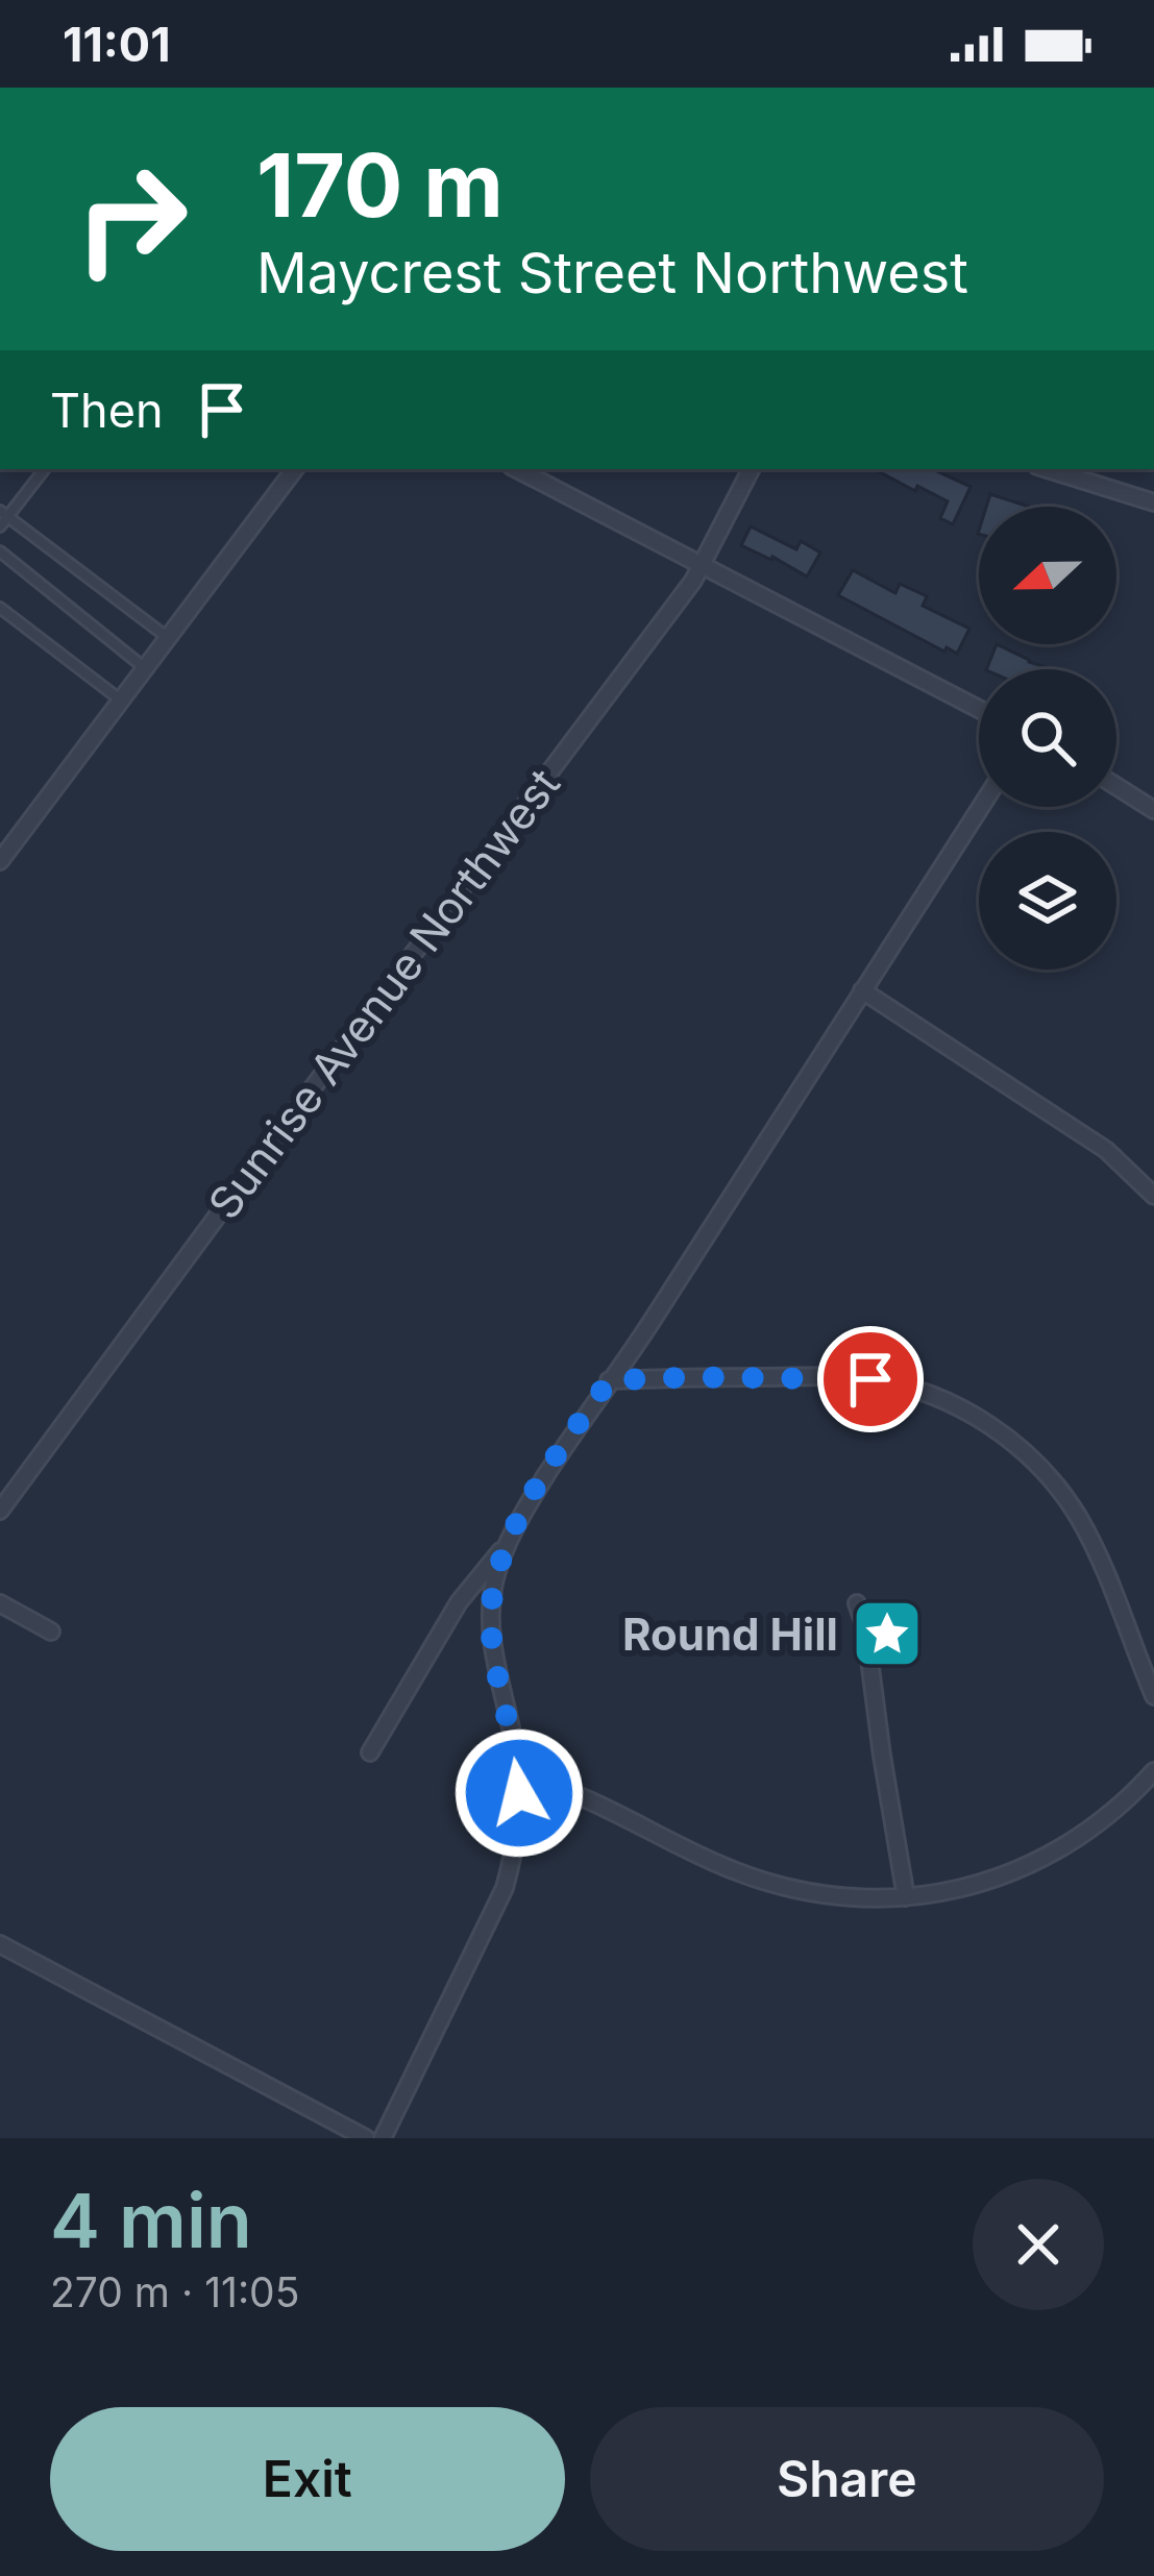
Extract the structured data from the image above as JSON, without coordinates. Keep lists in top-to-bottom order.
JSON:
{
  "streets": {
    "street": ["Sunrise Avenue Northwest"]
  },
  "places": {
    "place": ["Round Hill"]
  },
  "north": "left",
  "page": {
    "status": "11:01",
    "turn": ["170 m", "Maycrest Street Northwest"],
    "then": "Then",
    "heading": ["4 min", "270 m · 11:05"],
    "buttons": ["Exit", "Share"]
  }
}
